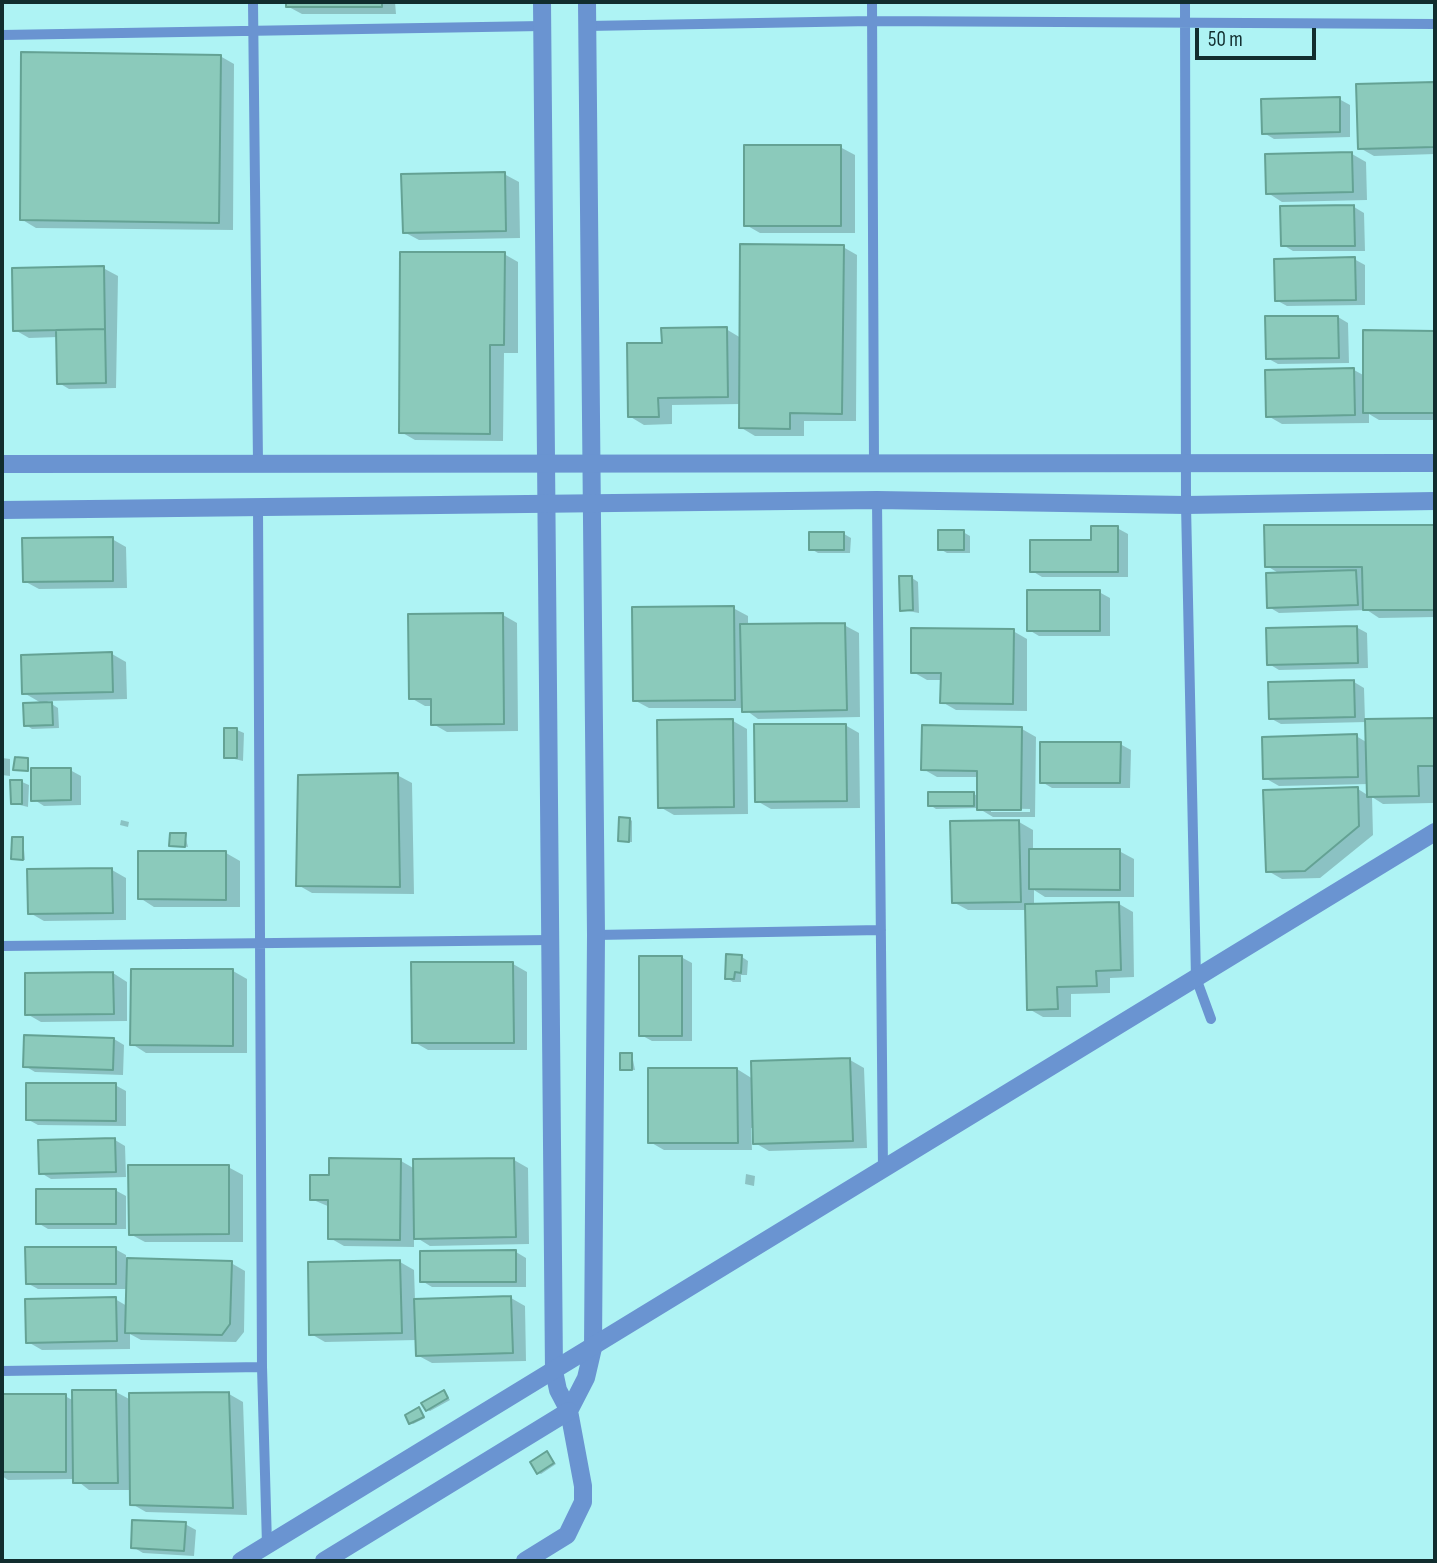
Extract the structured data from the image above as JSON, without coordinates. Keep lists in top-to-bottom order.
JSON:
{
  "scale_bar": "50 m"
}
